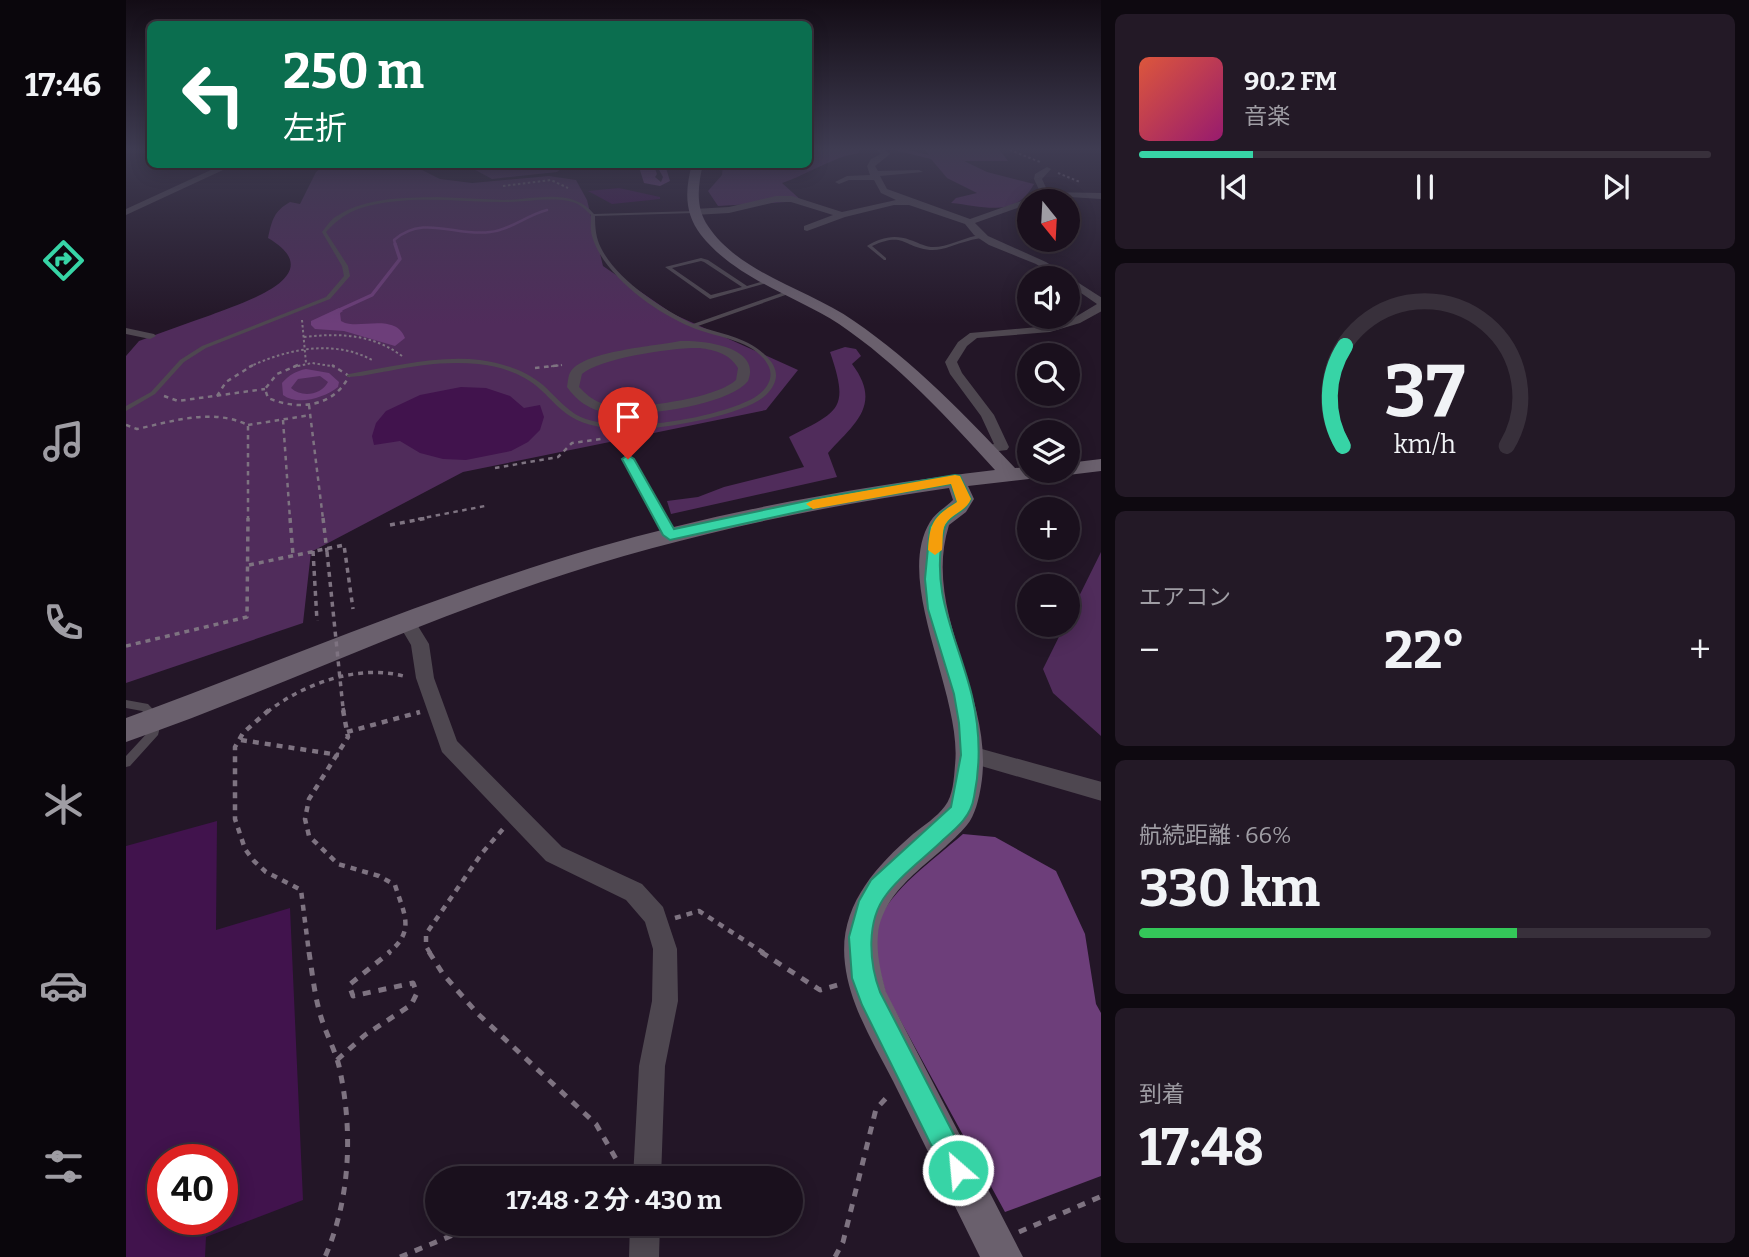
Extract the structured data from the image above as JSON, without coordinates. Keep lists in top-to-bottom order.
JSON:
{
  "north": "bottom",
  "page": {
    "tabs": "17:46",
    "turn": ["250 m", "左折"],
    "song": ["90.2 FM", "音楽"],
    "map_buttons": ["+", "−"],
    "tile": [
      "エアコン",
      ["航続距離 · 66%", "330 km"],
      ["到着", "17:48"]
    ],
    "heat": ["−", "22°", "+"],
    "limit": "40",
    "trip": "17:48 · 2 分 · 430 m",
    "gauge": ["37", "km/h"]
  }
}
